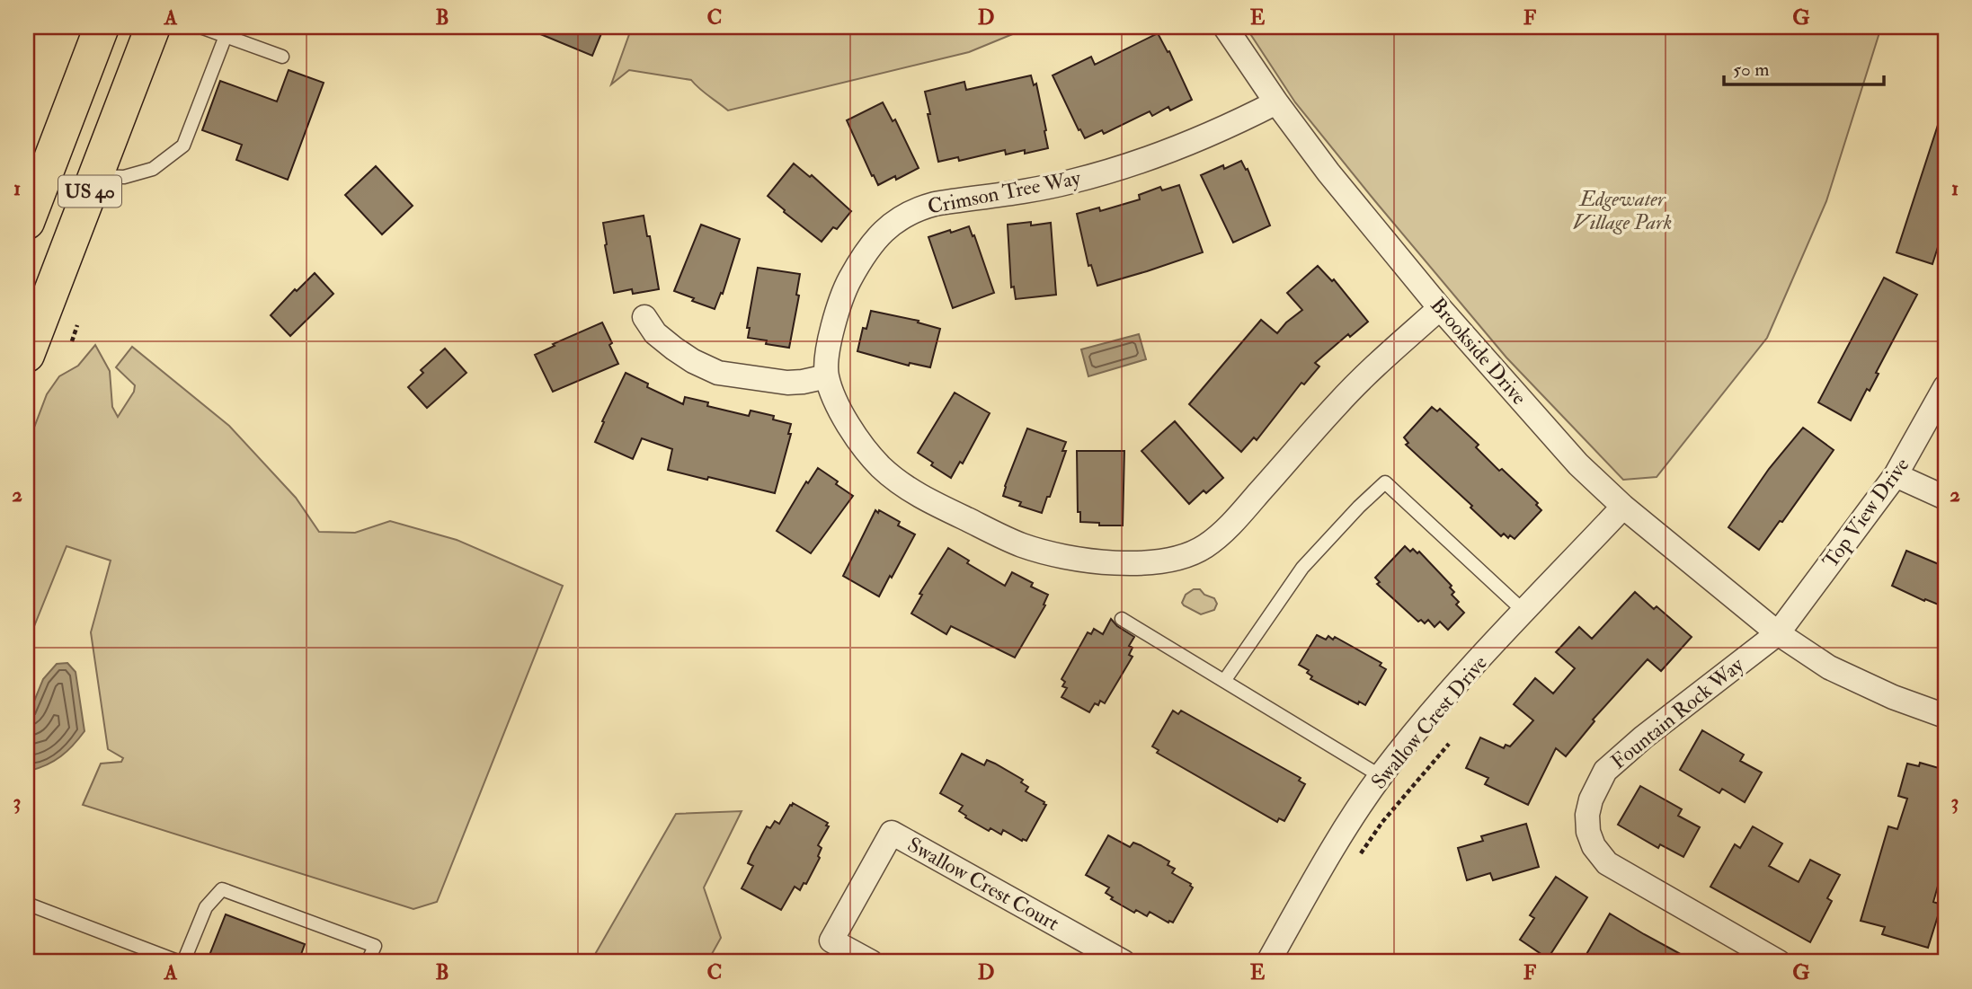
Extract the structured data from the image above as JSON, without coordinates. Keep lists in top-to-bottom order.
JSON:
{
  "streets": {
    "highway": ["US 40"],
    "street": [
      "Crimson Tree Way",
      "Brookside Drive",
      "Top View Drive",
      "Fountain Rock Way",
      "Swallow Crest Drive",
      "Swallow Crest Court"
    ]
  },
  "crossings": [
    ["Crimson Tree Way", "Brookside Drive"],
    ["Brookside Drive", "Top View Drive"],
    ["Brookside Drive", "Fountain Rock Way"],
    ["Brookside Drive", "Swallow Crest Drive"],
    ["Top View Drive", "Fountain Rock Way"]
  ],
  "parks": ["Edgewater Village Park"],
  "scale_bar": "50 m",
  "grid": {
    "columns": [
      "A",
      "B",
      "C",
      "D",
      "E",
      "F",
      "G"
    ],
    "rows": ["1", "2", "3"]
  }
}
